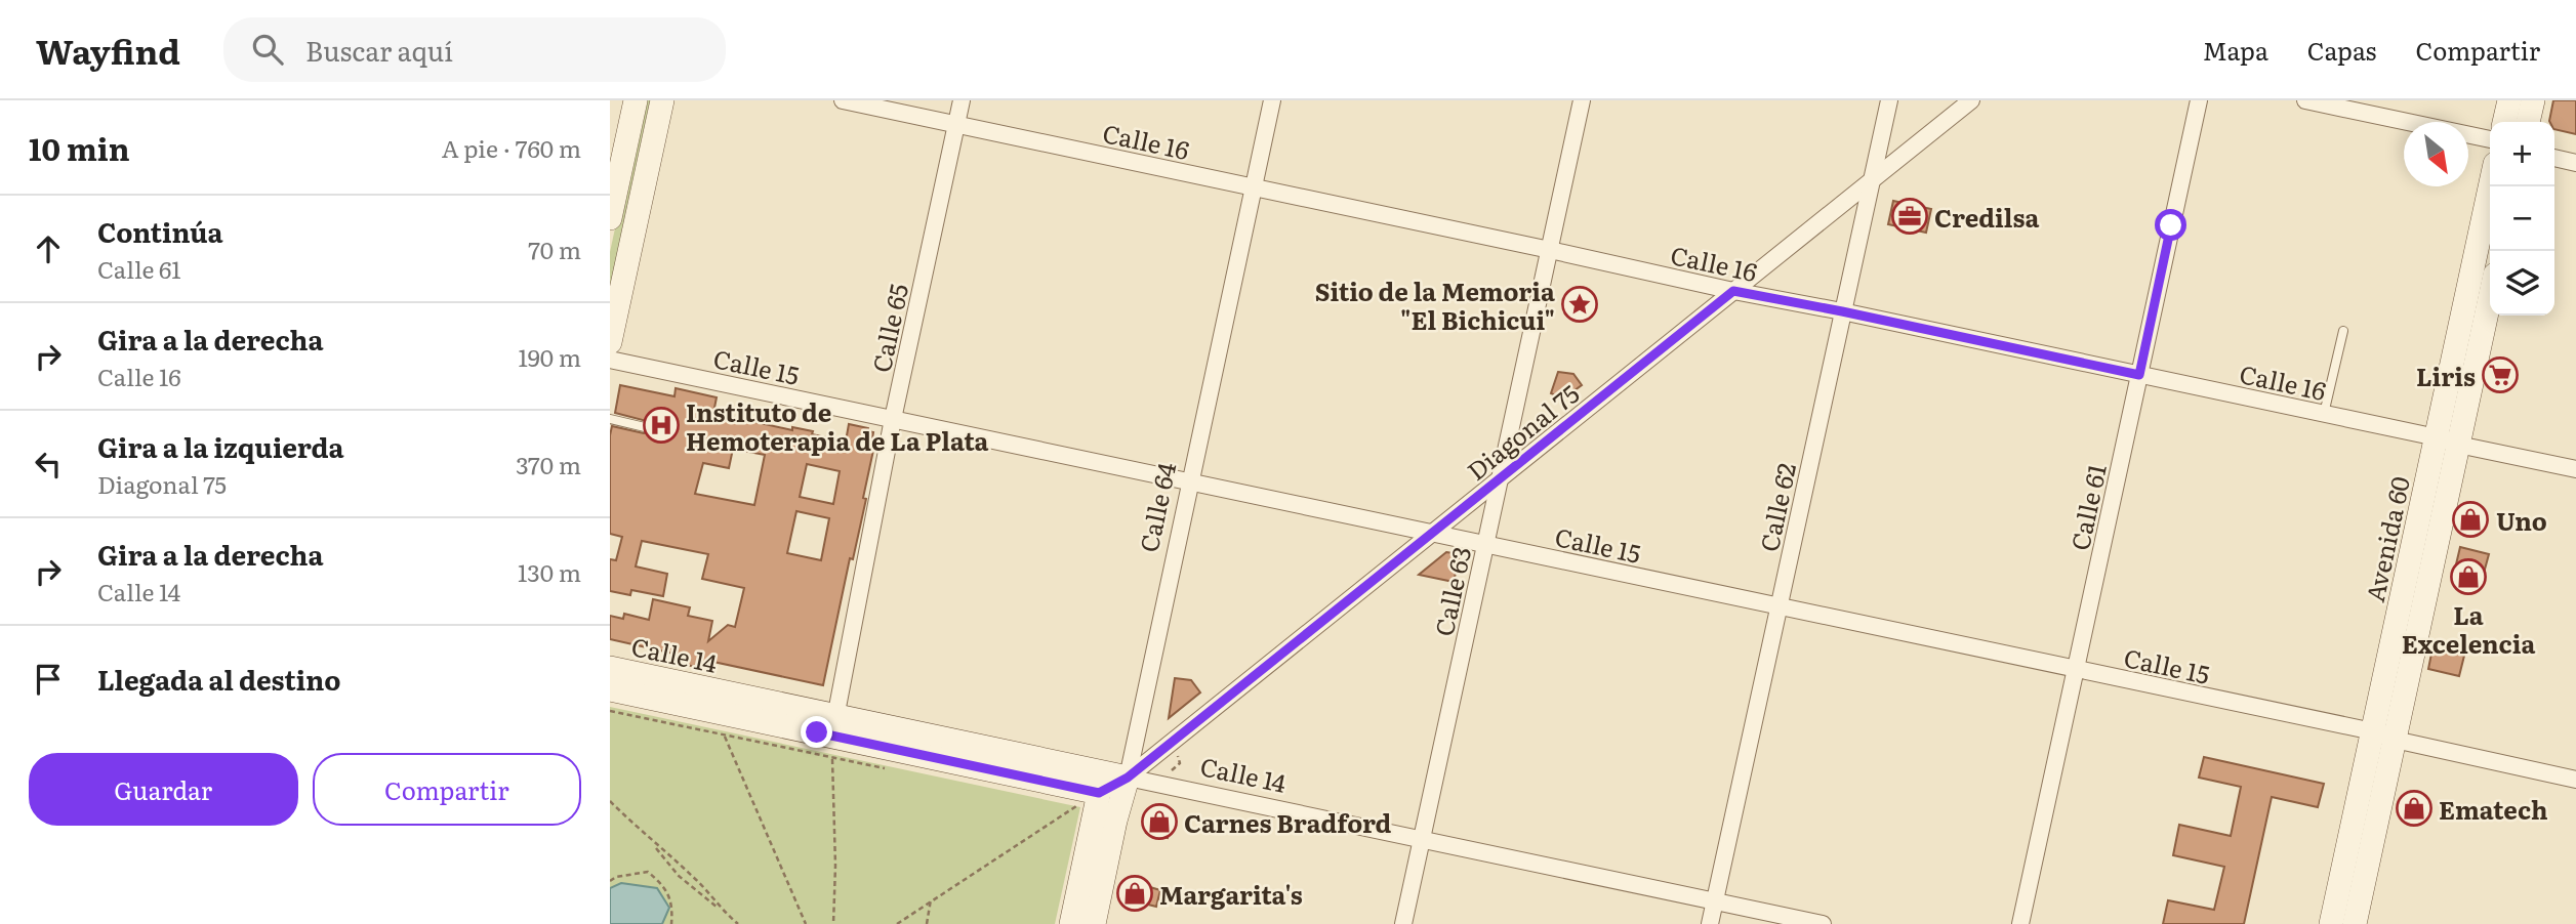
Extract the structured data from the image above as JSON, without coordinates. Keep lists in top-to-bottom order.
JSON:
{
  "streets": {
    "main road": ["Calle 64", "Avenida 60", "Calle 14"],
    "street": [
      "Calle 16",
      "Calle 65",
      "Calle 15",
      "Diagonal 75",
      "Calle 62",
      "Calle 61",
      "Calle 63"
    ]
  },
  "crossings": [
    ["Calle 16", "Calle 65"],
    ["Calle 16", "Diagonal 75"],
    ["Calle 16", "Calle 64"],
    ["Calle 16", "Calle 62"],
    ["Calle 16", "Calle 61"],
    ["Calle 16", "Avenida 60"],
    ["Calle 16", "Calle 63"],
    ["Calle 65", "Calle 15"],
    ["Calle 65", "Calle 14"],
    ["Calle 15", "Diagonal 75"],
    ["Calle 15", "Calle 64"],
    ["Calle 15", "Calle 62"],
    ["Calle 15", "Calle 61"],
    ["Calle 15", "Avenida 60"],
    ["Calle 15", "Calle 63"],
    ["Diagonal 75", "Calle 64"],
    ["Diagonal 75", "Calle 62"],
    ["Diagonal 75", "Calle 63"],
    ["Diagonal 75", "Calle 14"],
    ["Calle 64", "Calle 14"],
    ["Calle 62", "Calle 14"],
    ["Calle 63", "Calle 14"]
  ],
  "places": {
    "office": ["Credilsa"],
    "place": ["Sitio de la Memoria \"El Bichicui\""],
    "supermarket": ["Liris"],
    "hospital": ["Instituto de Hemoterapia de La Plata"],
    "shop": [
      "Uno",
      "La Excelencia",
      "Ematech",
      "Carnes Bradford",
      "Margarita's"
    ]
  },
  "north": "bottom right",
  "page": {
    "header": "Wayfind",
    "search": "Buscar aquí",
    "nav": ["Mapa", "Capas", "Compartir"],
    "heading": ["10 min", "A pie · 760 m"],
    "map_buttons": ["+", "−"],
    "list": [
      ["Continúa", "Calle 61", "70 m"],
      ["Gira a la derecha", "Calle 16", "190 m"],
      ["Gira a la izquierda", "Diagonal 75", "370 m"],
      ["Gira a la derecha", "Calle 14", "130 m"],
      "Llegada al destino"
    ],
    "buttons": ["Guardar", "Compartir"]
  }
}
